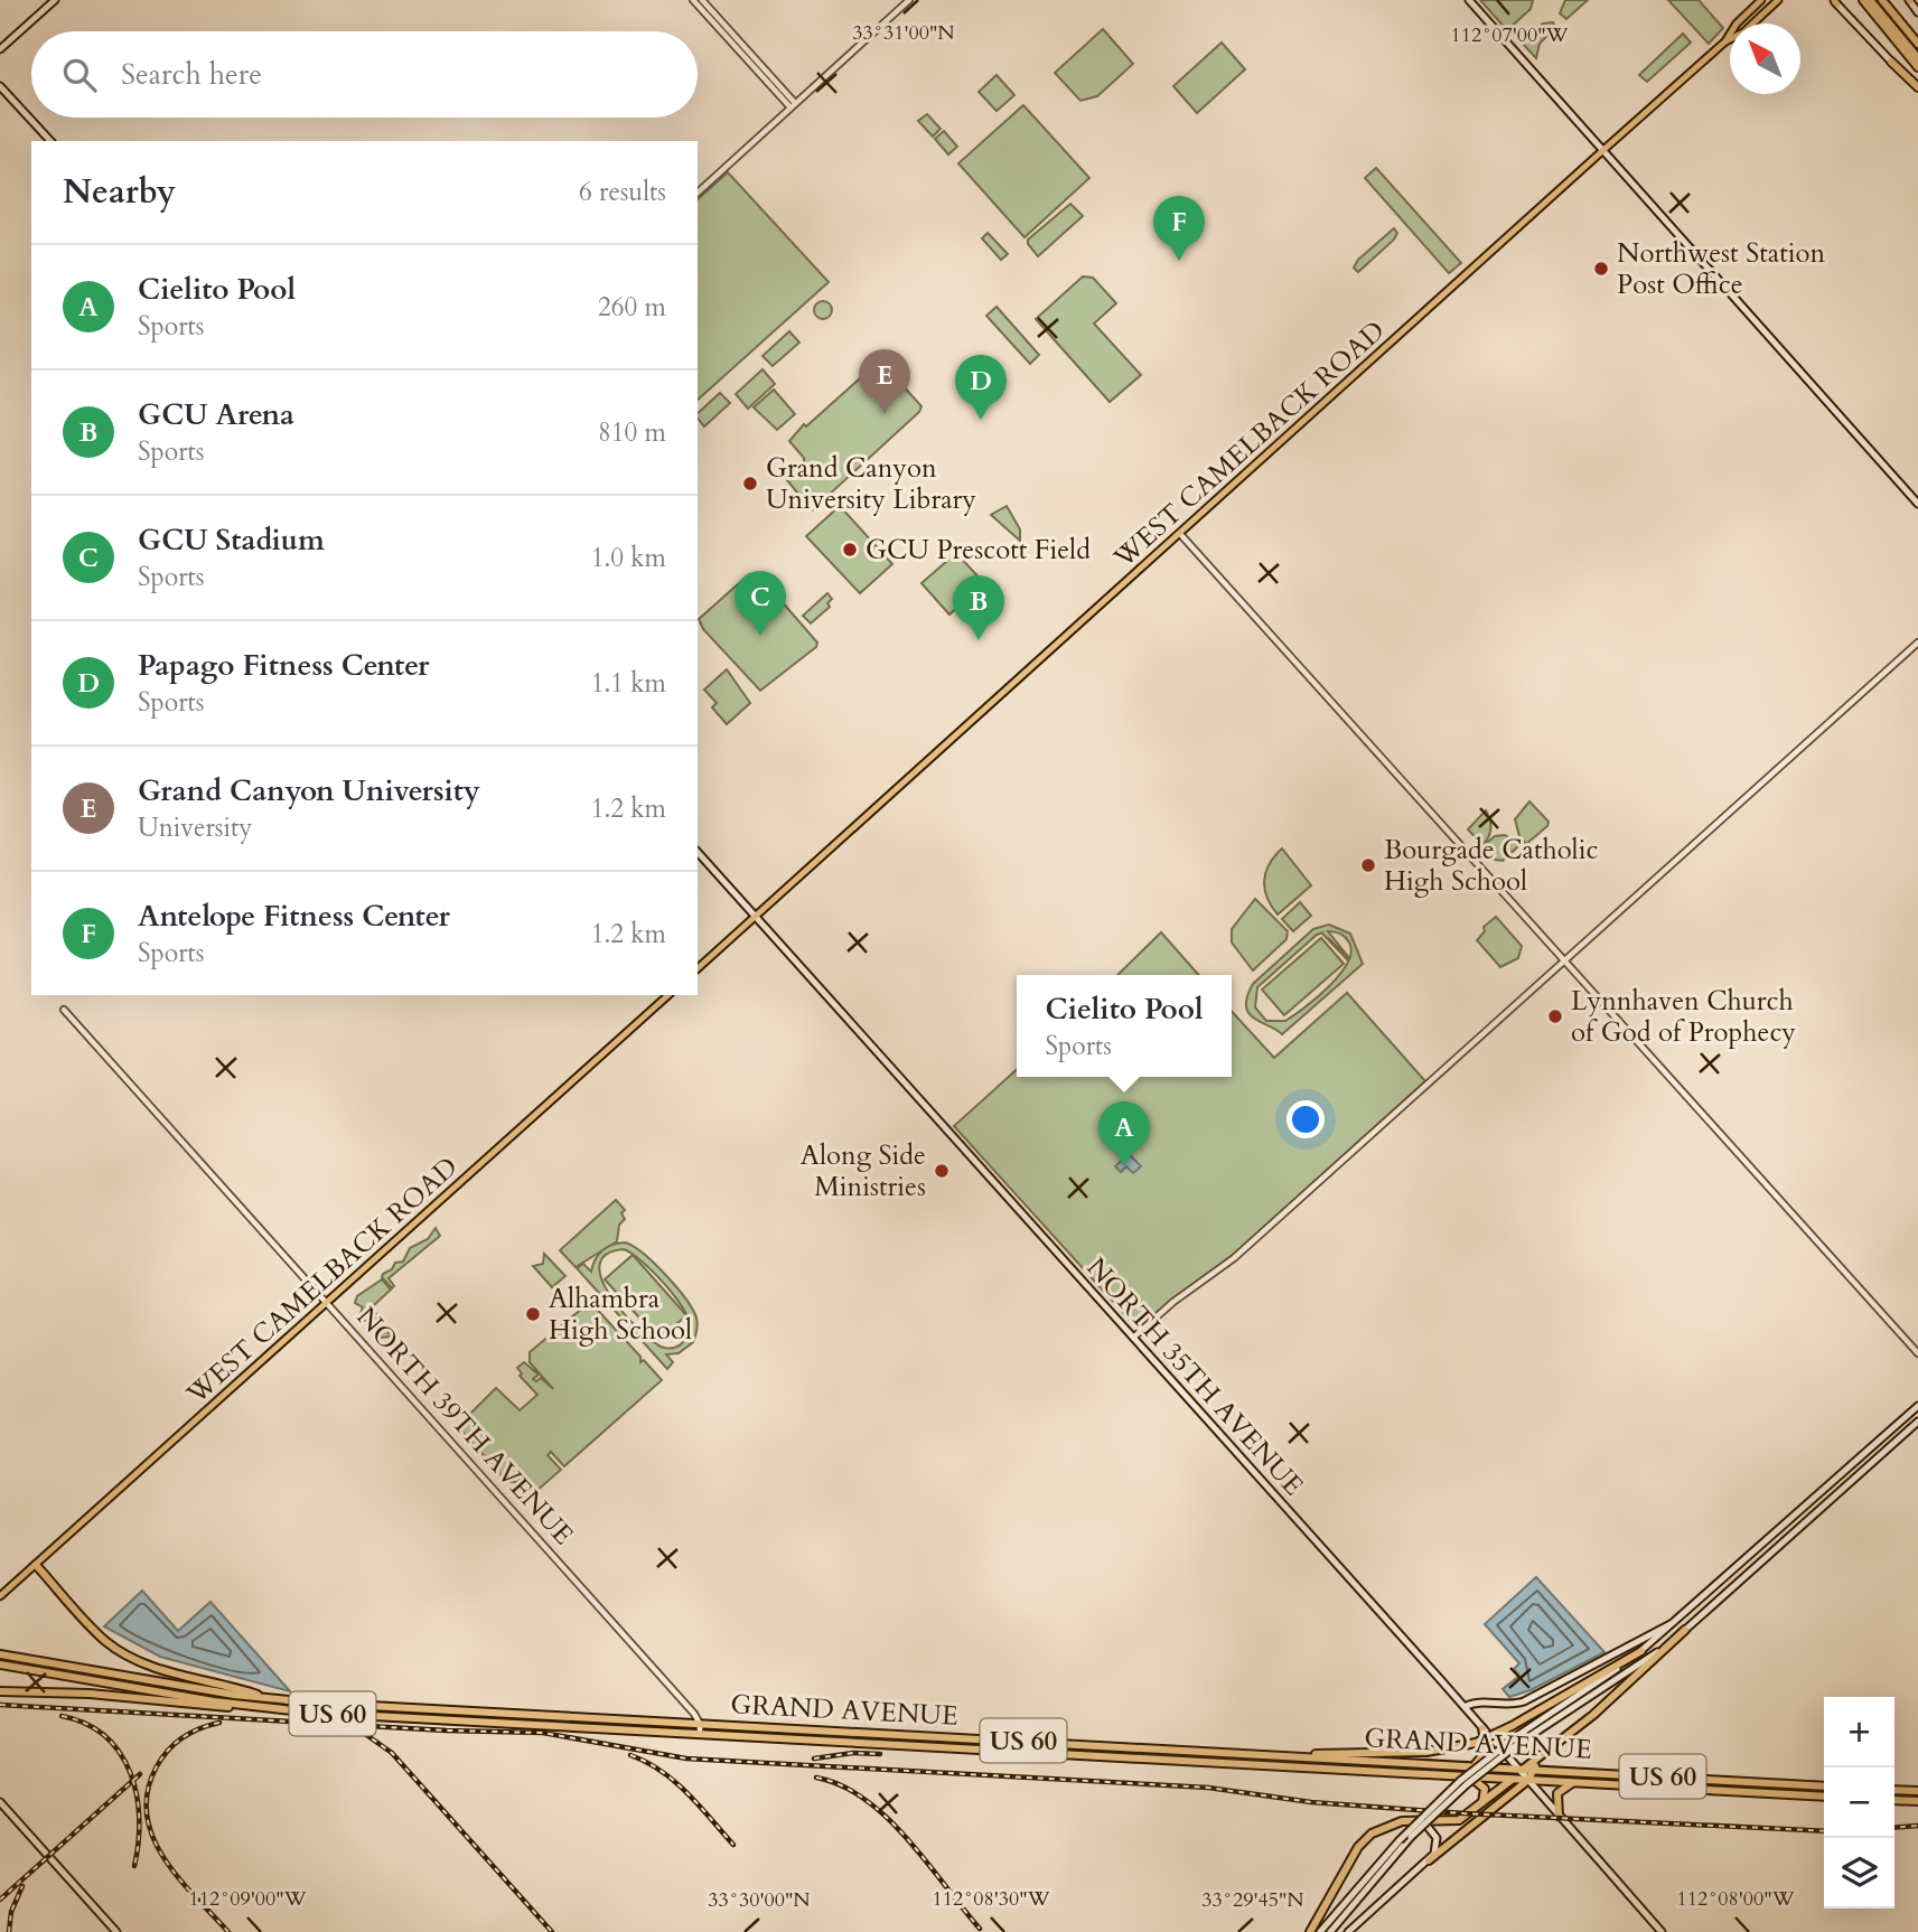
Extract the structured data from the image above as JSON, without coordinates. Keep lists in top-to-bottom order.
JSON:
{
  "streets": {
    "highway": ["GRAND AVENUE", "US 60"],
    "main road": ["WEST CAMELBACK ROAD", "NORTH 35TH AVENUE"],
    "street": ["NORTH 39TH AVENUE"]
  },
  "crossings": [
    ["WEST CAMELBACK ROAD", "NORTH 35TH AVENUE"],
    ["WEST CAMELBACK ROAD", "NORTH 39TH AVENUE"],
    ["NORTH 35TH AVENUE", "GRAND AVENUE"],
    ["NORTH 39TH AVENUE", "GRAND AVENUE"]
  ],
  "places": [
    "Northwest Station Post Office",
    "Grand Canyon University Library",
    "GCU Prescott Field",
    "Bourgade Catholic High School",
    "Lynnhaven Church of God of Prophecy",
    "Along Side Ministries",
    "Alhambra High School"
  ],
  "north": "top left",
  "page": {
    "search": "Search here",
    "heading": ["Nearby", "6 results"],
    "pins": [
      "F",
      "E",
      "D",
      "C",
      "B",
      "A"
    ],
    "list": [
      {
        "mark": "A",
        "name": "Cielito Pool",
        "note": "Sports",
        "value": "260 m"
      },
      {
        "mark": "B",
        "name": "GCU Arena",
        "note": "Sports",
        "value": "810 m"
      },
      {
        "mark": "C",
        "name": "GCU Stadium",
        "note": "Sports",
        "value": "1.0 km"
      },
      {
        "mark": "D",
        "name": "Papago Fitness Center",
        "note": "Sports",
        "value": "1.1 km"
      },
      {
        "mark": "E",
        "name": "Grand Canyon University",
        "note": "University",
        "value": "1.2 km"
      },
      {
        "mark": "F",
        "name": "Antelope Fitness Center",
        "note": "Sports",
        "value": "1.2 km"
      }
    ],
    "popup": ["Cielito Pool", "Sports"],
    "map_buttons": ["+", "−"]
  },
  "coordinates": [
    "33°31'00\"N",
    "112°07'00\"W",
    "112°09'00\"W",
    "112°08'30\"W",
    "112°08'00\"W",
    "33°30'00\"N",
    "33°29'45\"N"
  ]
}
